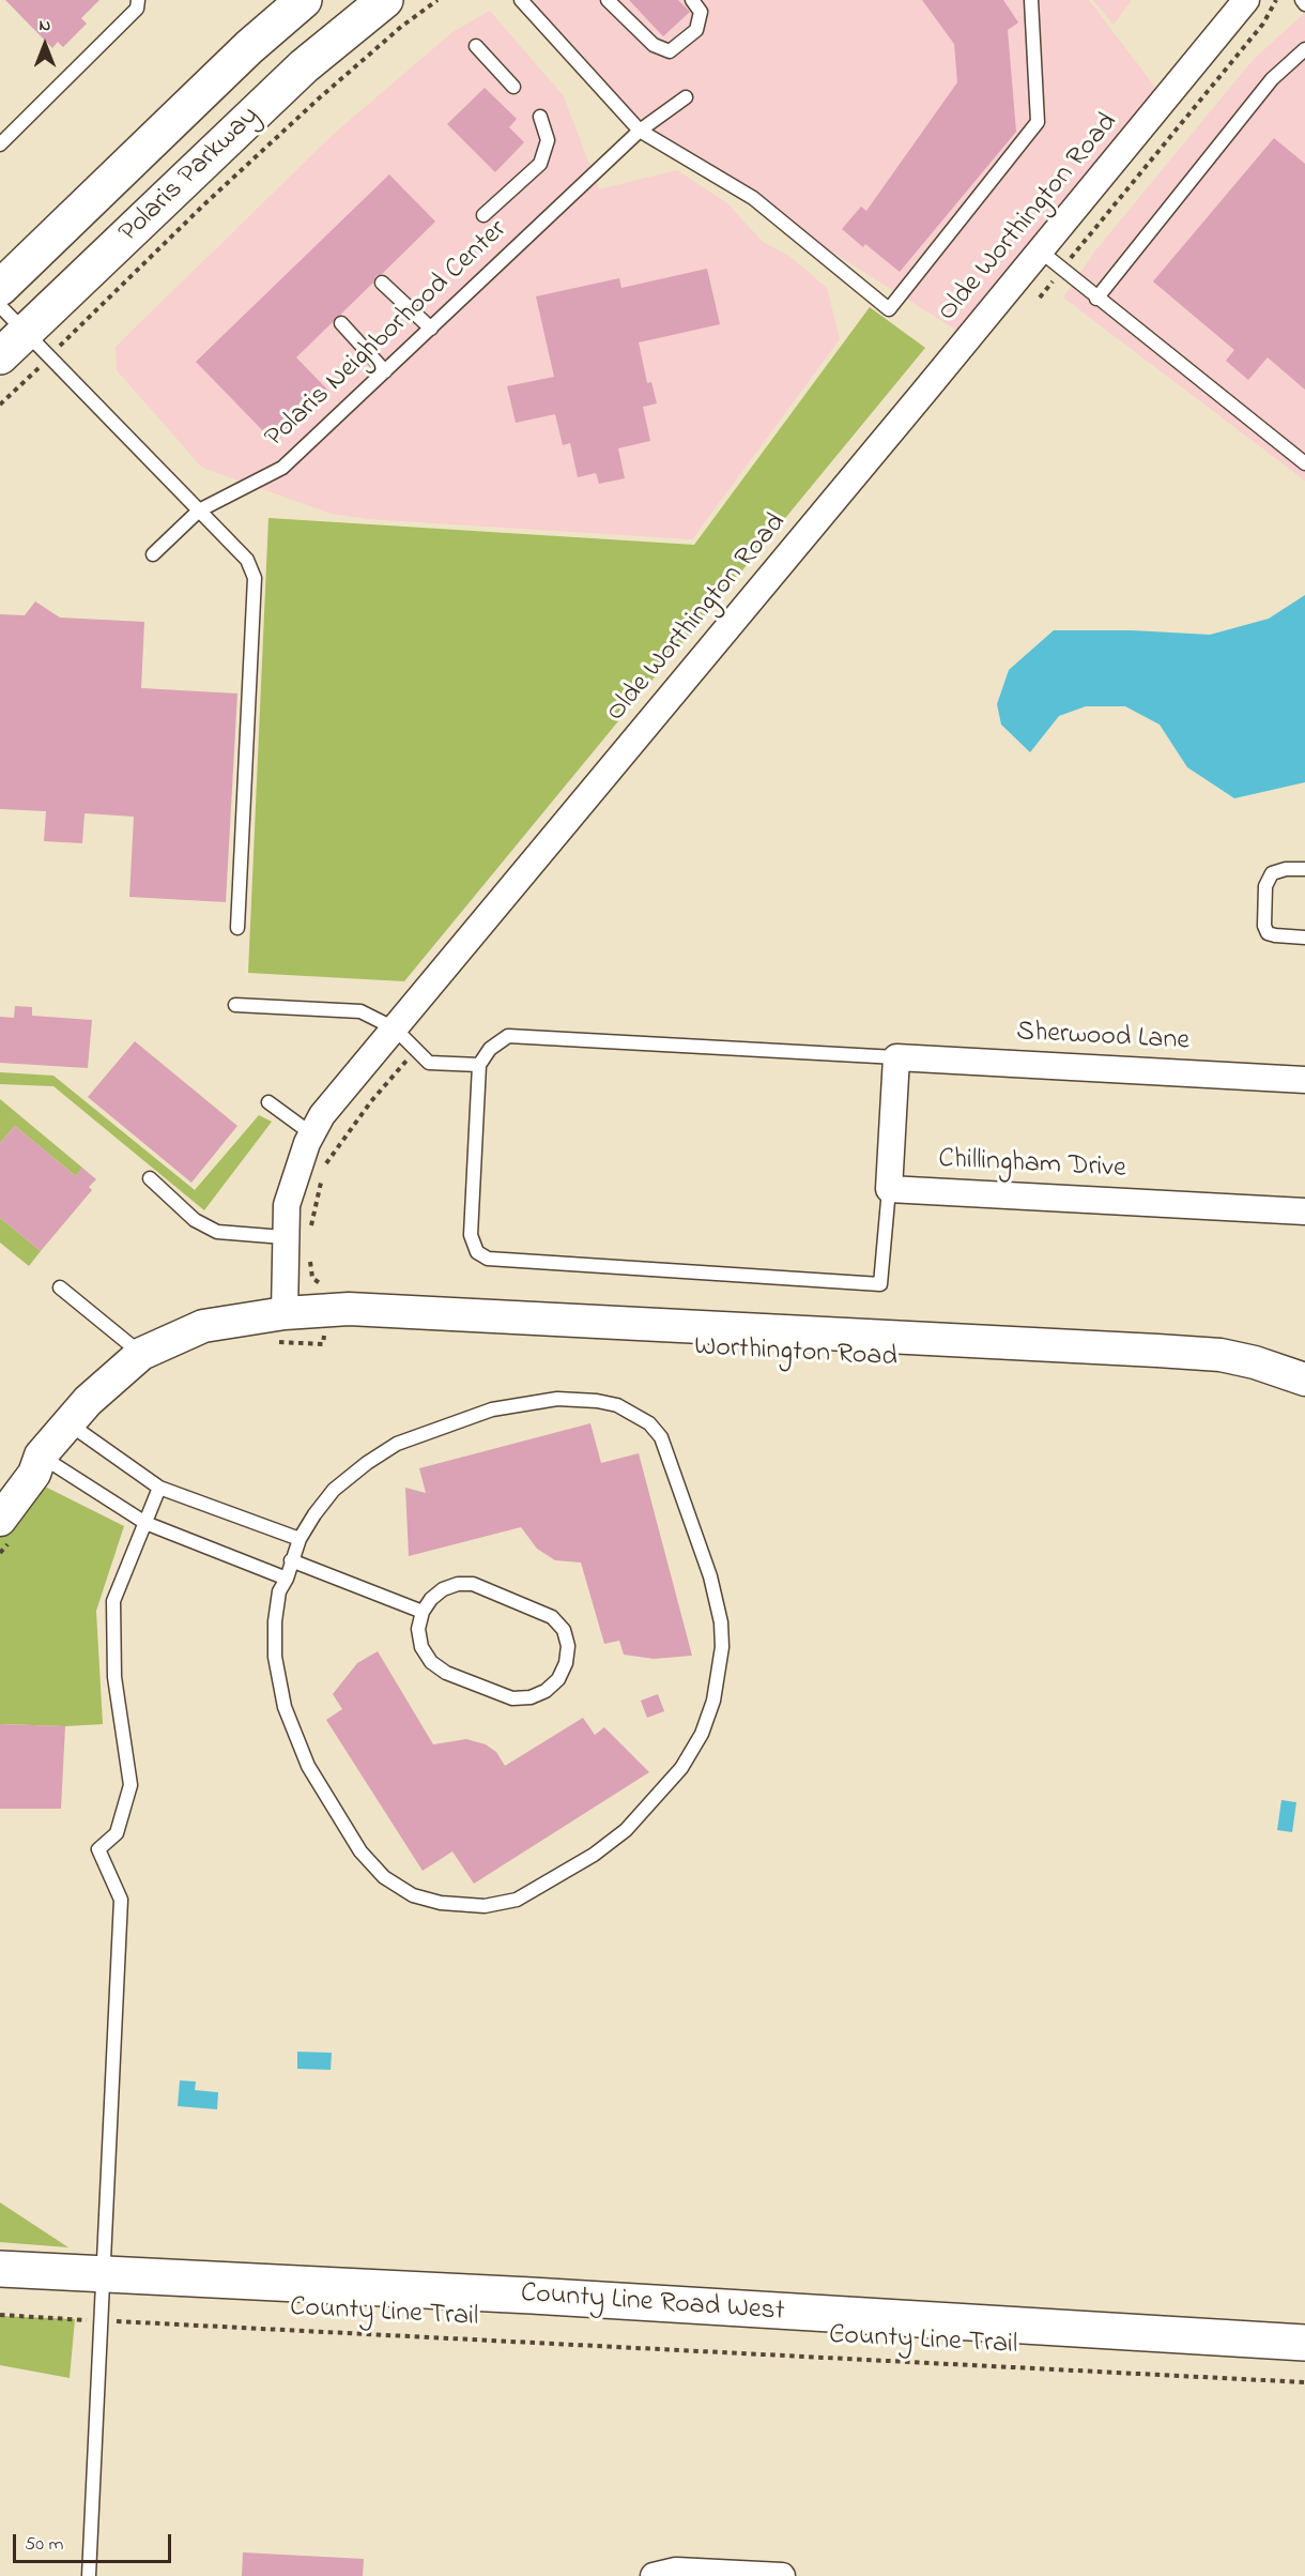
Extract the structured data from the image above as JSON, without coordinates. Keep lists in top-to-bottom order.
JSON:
{
  "streets": {
    "main road": ["Polaris Parkway", "County Line Road West"],
    "street": [
      "Olde Worthington Road",
      "Sherwood Lane",
      "Chillingham Drive",
      "Worthington Road"
    ],
    "lane": ["Polaris Neighborhood Center"],
    "path": ["County Line Trail"]
  },
  "crossings": [
    ["Olde Worthington Road", "Worthington Road"]
  ],
  "scale_bar": "50 m",
  "north": "top"
}
